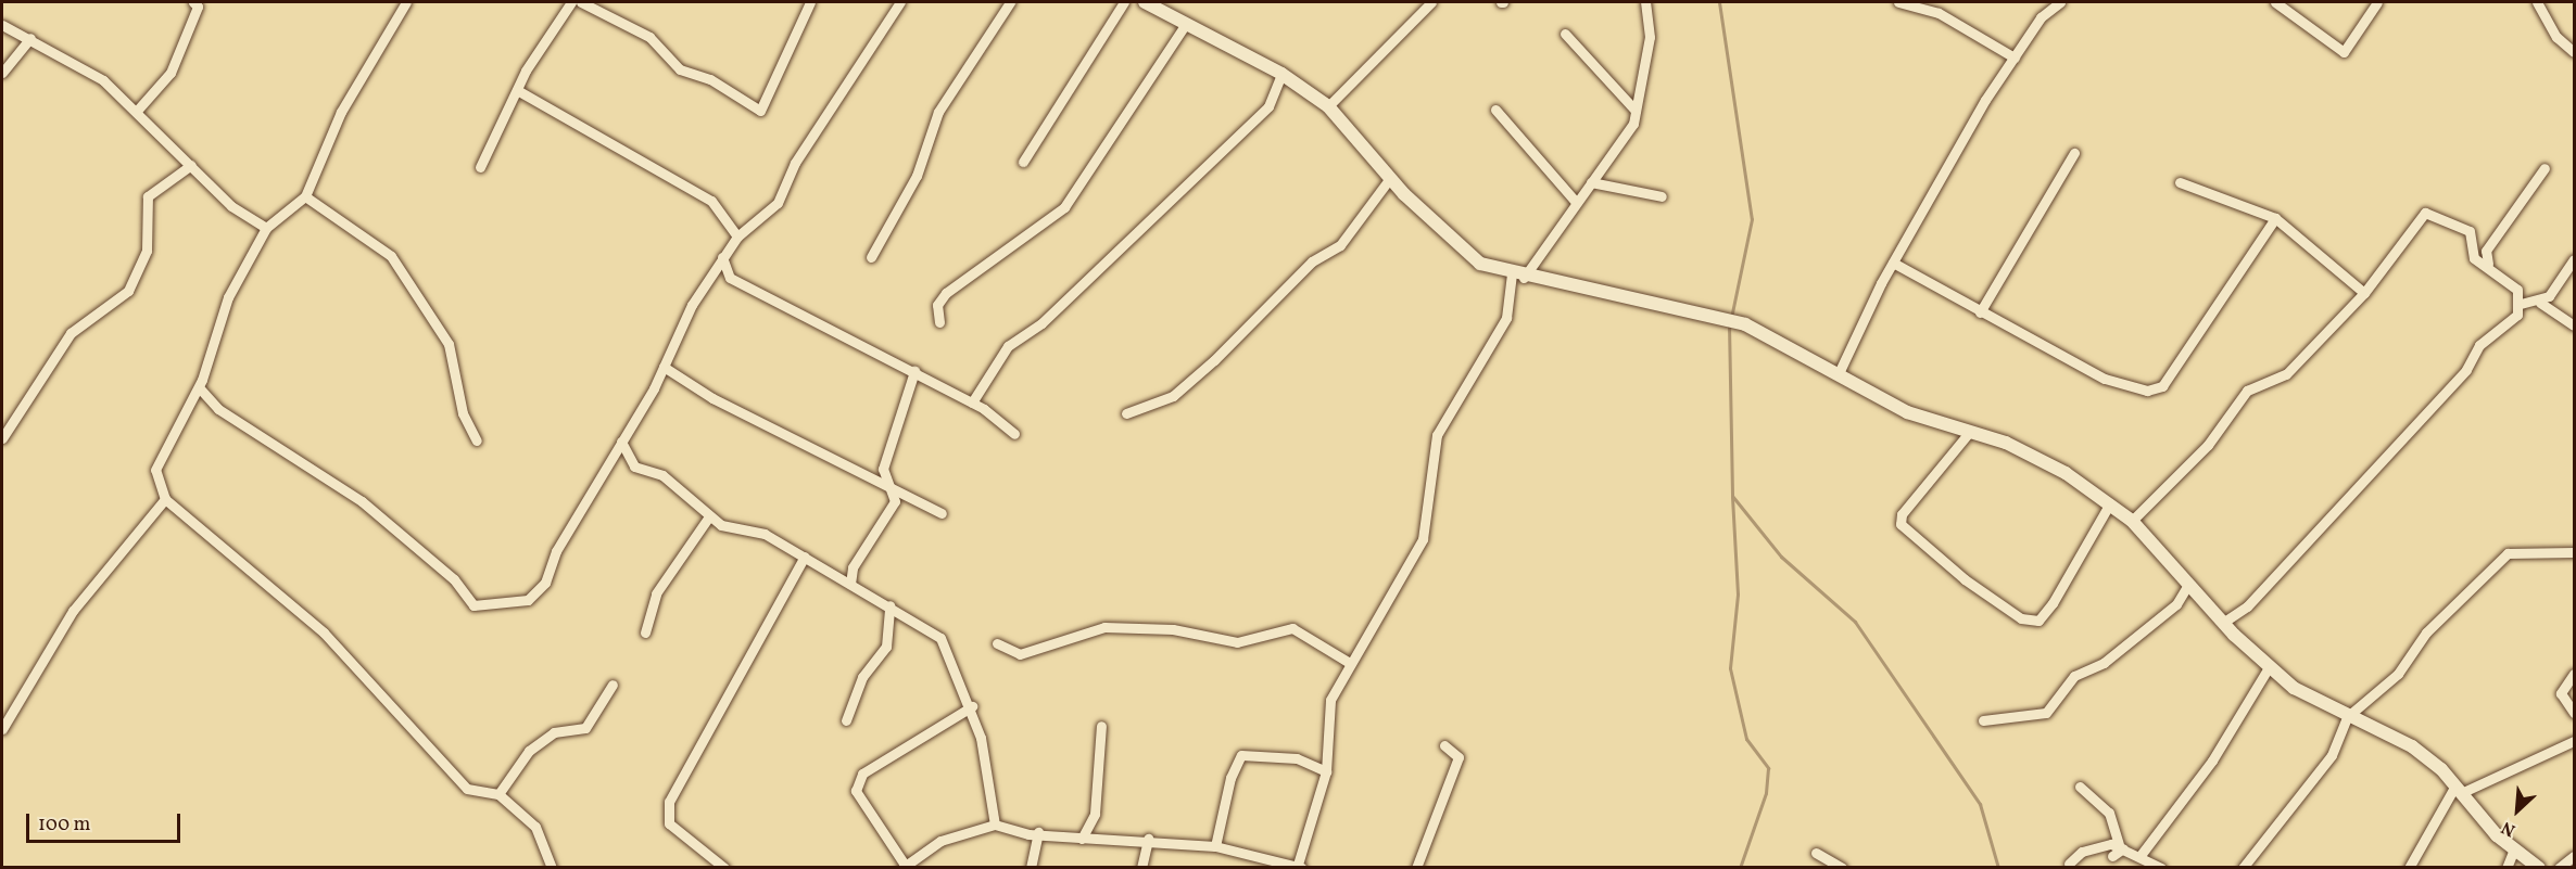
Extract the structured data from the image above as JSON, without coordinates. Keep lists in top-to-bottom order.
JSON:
{
  "scale_bar": "100 m",
  "north": "bottom left"
}
